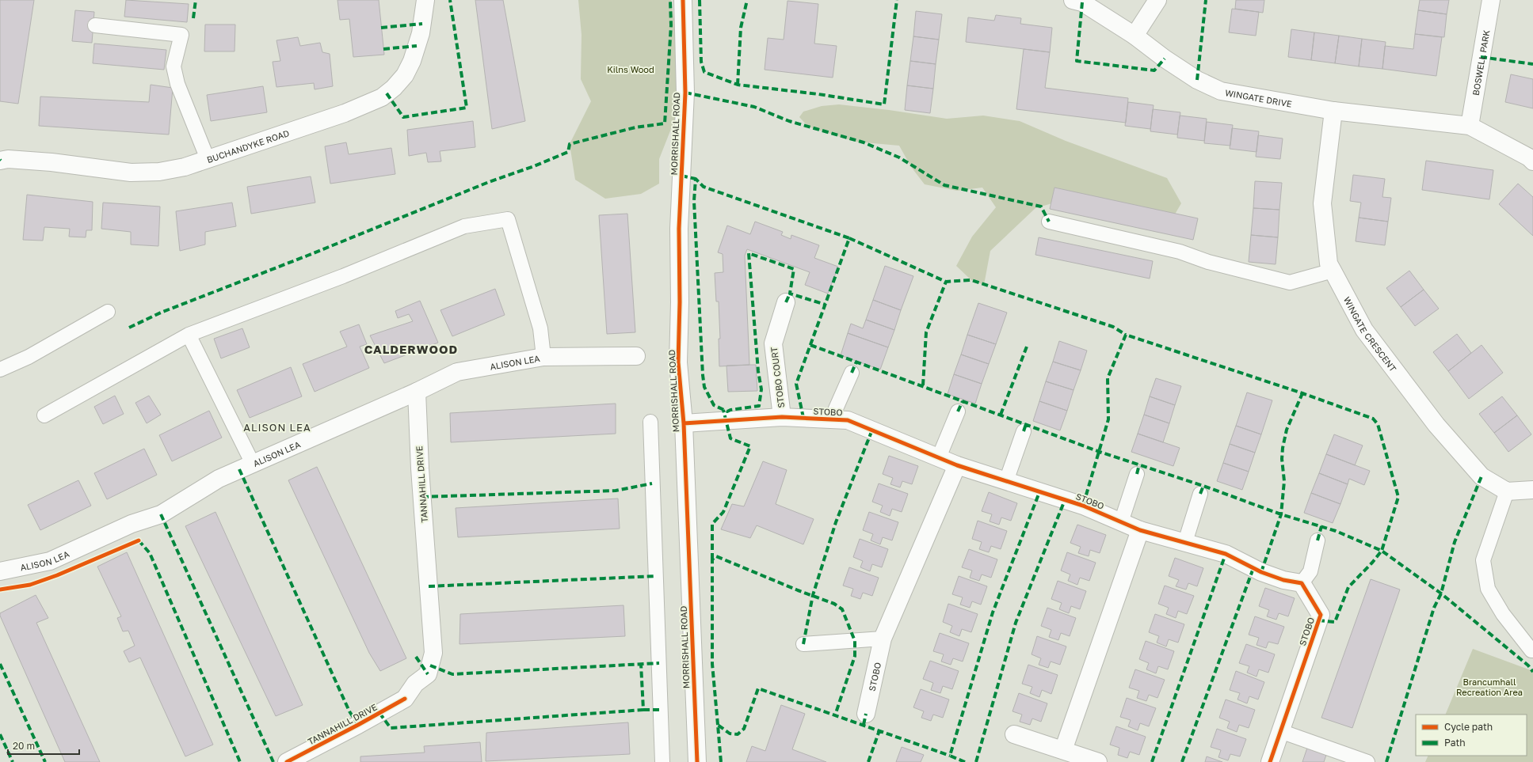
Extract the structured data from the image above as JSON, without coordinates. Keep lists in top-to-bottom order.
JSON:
{
  "streets": {
    "street": [
      "BOSWELL PARK",
      "WINGATE DRIVE",
      "MORRISHALL ROAD",
      "BUCHANDYKE ROAD",
      "WINGATE CRESCENT",
      "ALISON LEA",
      "STOBO COURT",
      "STOBO",
      "TANNAHILL DRIVE"
    ]
  },
  "crossings": [
    ["BOSWELL PARK", "WINGATE DRIVE"],
    ["WINGATE DRIVE", "WINGATE CRESCENT"],
    ["MORRISHALL ROAD", "STOBO"],
    ["ALISON LEA", "TANNAHILL DRIVE"],
    ["STOBO COURT", "STOBO"]
  ],
  "districts": ["CALDERWOOD", "ALISON LEA"],
  "parks": ["Kilns Wood", "Brancumhall Recreation Area"],
  "legend": ["Cycle path", "Path"],
  "scale_bar": "20 m"
}
